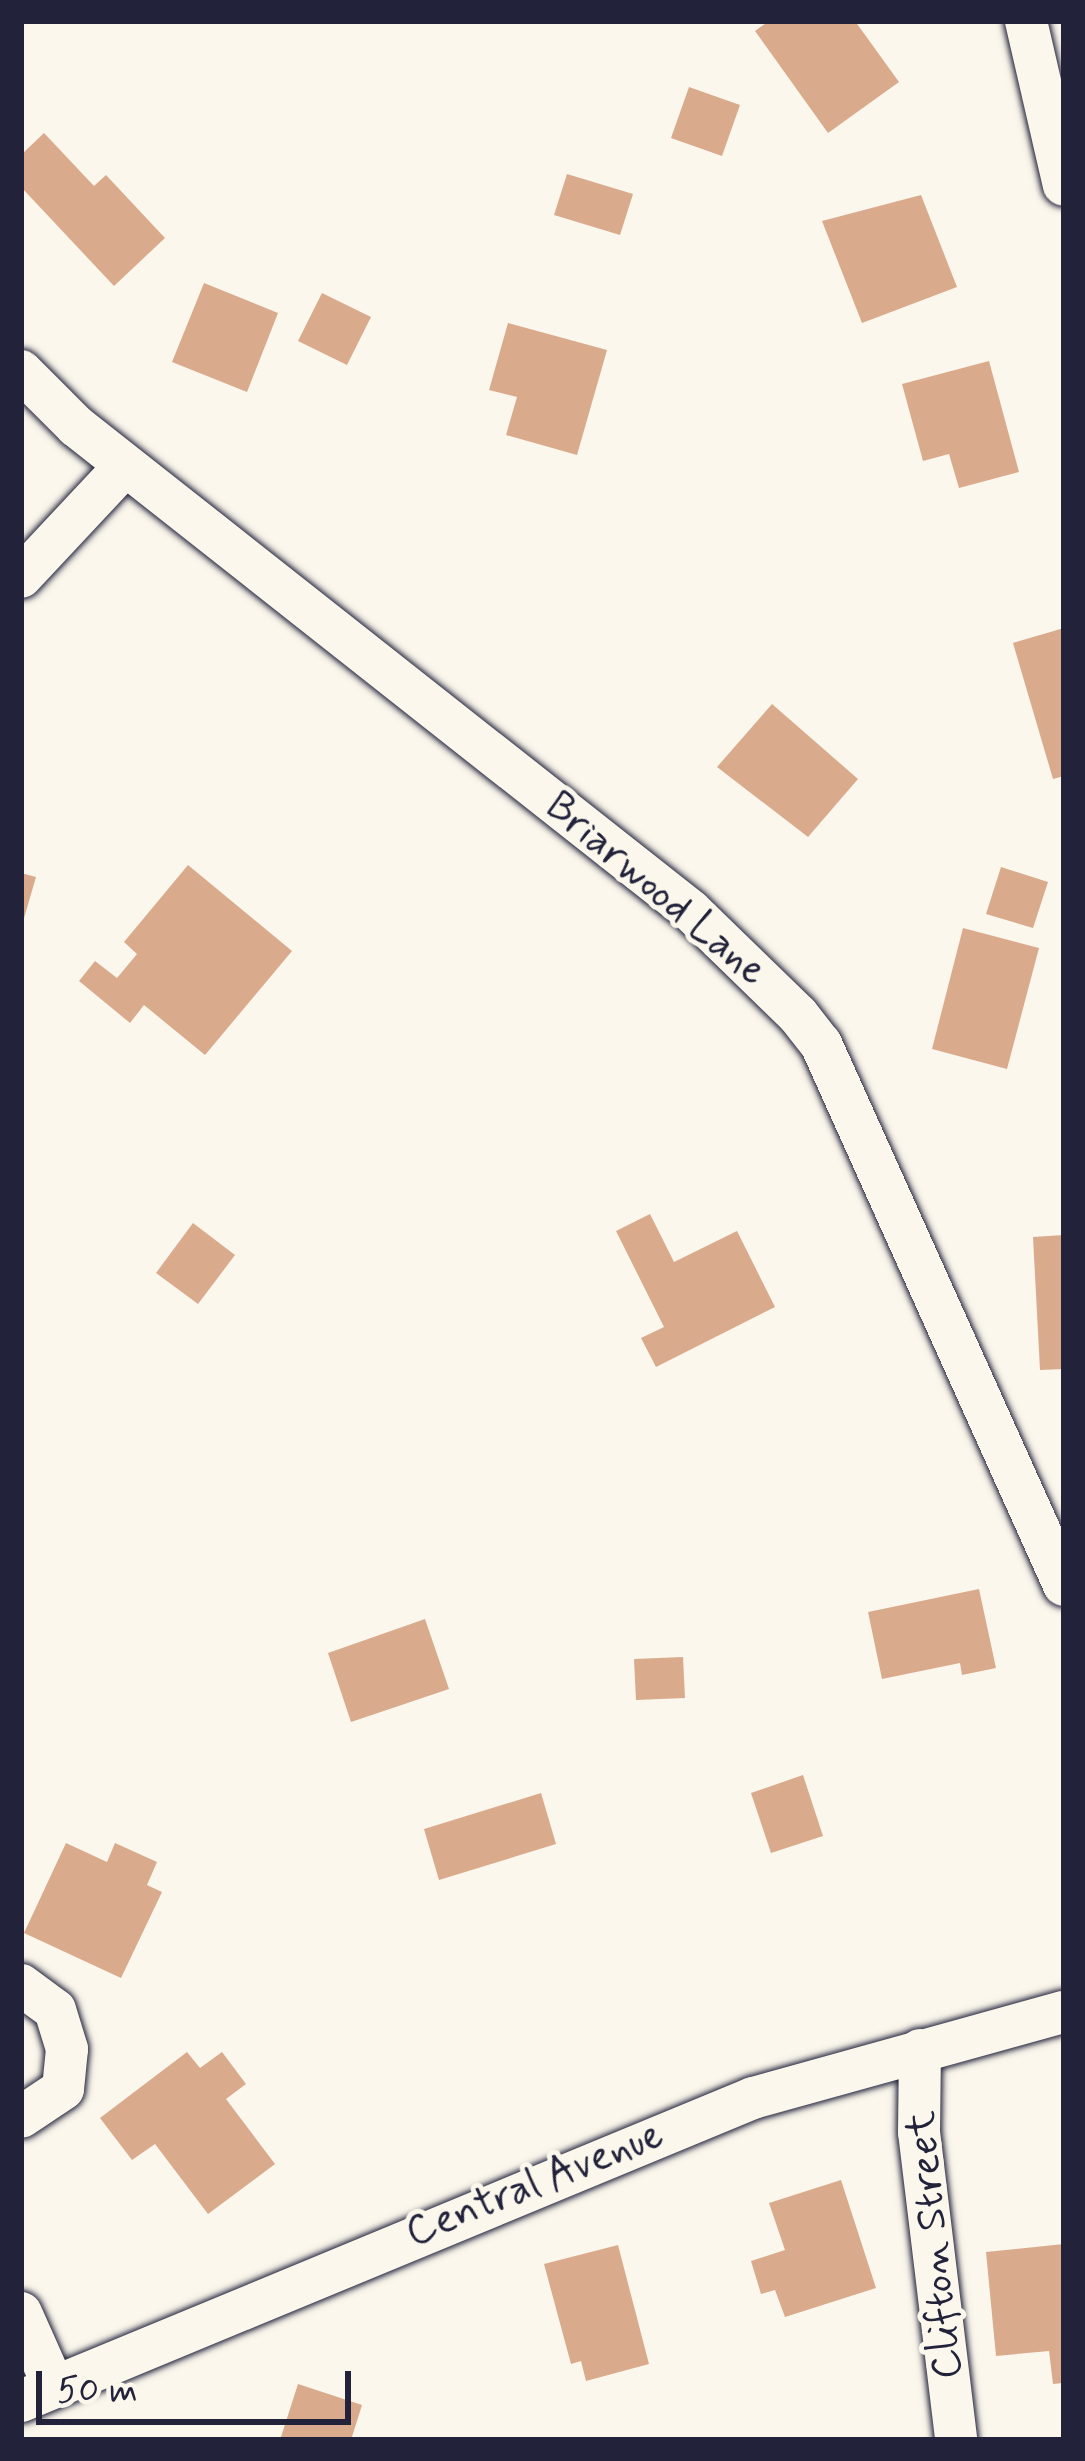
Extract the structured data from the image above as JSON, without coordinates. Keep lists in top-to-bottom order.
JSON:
{
  "streets": {
    "street": ["Briarwood Lane", "Central Avenue", "Clifton Street"]
  },
  "crossings": [
    ["Central Avenue", "Clifton Street"]
  ],
  "scale_bar": "50 m"
}
